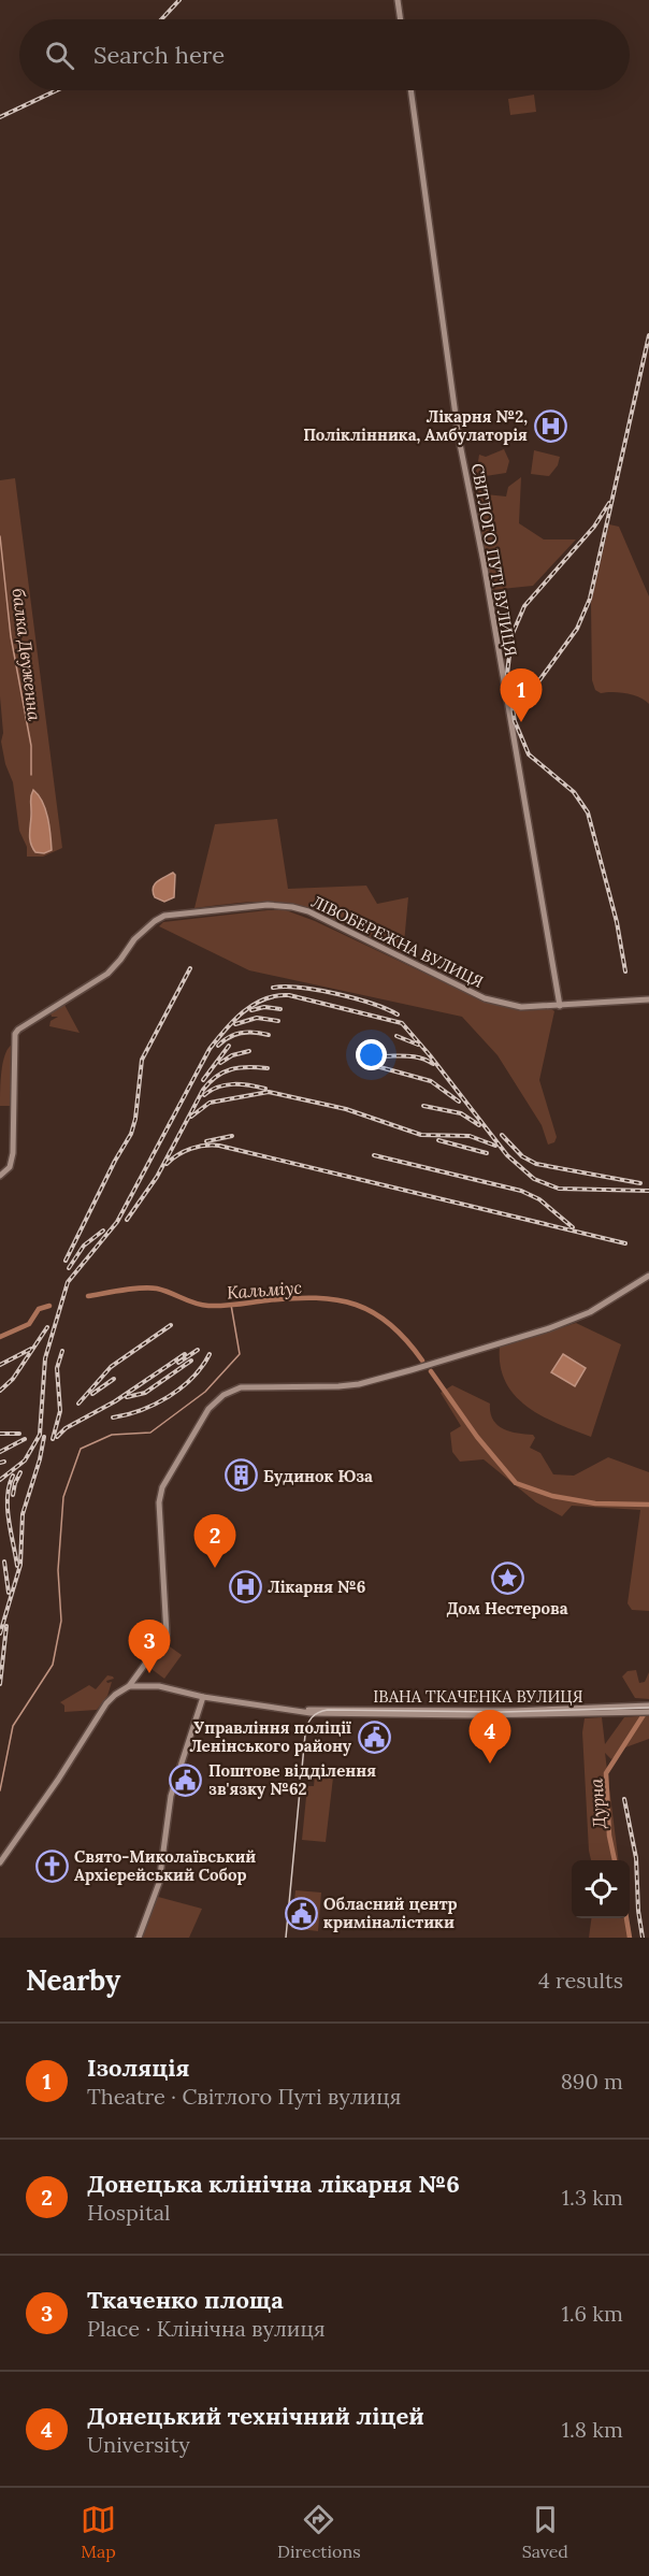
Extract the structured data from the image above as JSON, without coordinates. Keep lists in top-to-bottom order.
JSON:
{
  "streets": {
    "main road": ["СВІТЛОГО ПУТІ ВУЛИЦЯ", "ЛІВОБЕРЕЖНА ВУЛИЦЯ", "ІВАНА ТКАЧЕНКА ВУЛИЦЯ"]
  },
  "crossings": [
    ["СВІТЛОГО ПУТІ ВУЛИЦЯ", "ЛІВОБЕРЕЖНА ВУЛИЦЯ"]
  ],
  "water": ["балка Двуженна", "Кальміус", "Дурна"],
  "places": {
    "hospital": ["Лікарня №2, Поліклінника, Амбулаторія", "Лікарня №6"],
    "building": ["Будинок Юза"],
    "place": ["Дом Нестерова"],
    "public building": ["Управління поліції Ленінського району", "Поштове відділення зв'язку №62", "Обласний центр криміналістики"],
    "church": ["Свято-Миколаївський Архієрейський Собор"]
  },
  "page": {
    "search": "Search here",
    "pins": [
      "1",
      "2",
      "3",
      "4"
    ],
    "heading": ["Nearby", "4 results"],
    "list": [
      {
        "mark": "1",
        "name": "Ізоляція",
        "note": "Theatre · Світлого Путі вулиця",
        "value": "890 m"
      },
      {
        "mark": "2",
        "name": "Донецька клінічна лікарня №6",
        "note": "Hospital",
        "value": "1.3 km"
      },
      {
        "mark": "3",
        "name": "Ткаченко площа",
        "note": "Place · Клінічна вулиця",
        "value": "1.6 km"
      },
      {
        "mark": "4",
        "name": "Донецький технічний ліцей",
        "note": "University",
        "value": "1.8 km"
      }
    ],
    "nav": ["Map", "Directions", "Saved"]
  }
}
